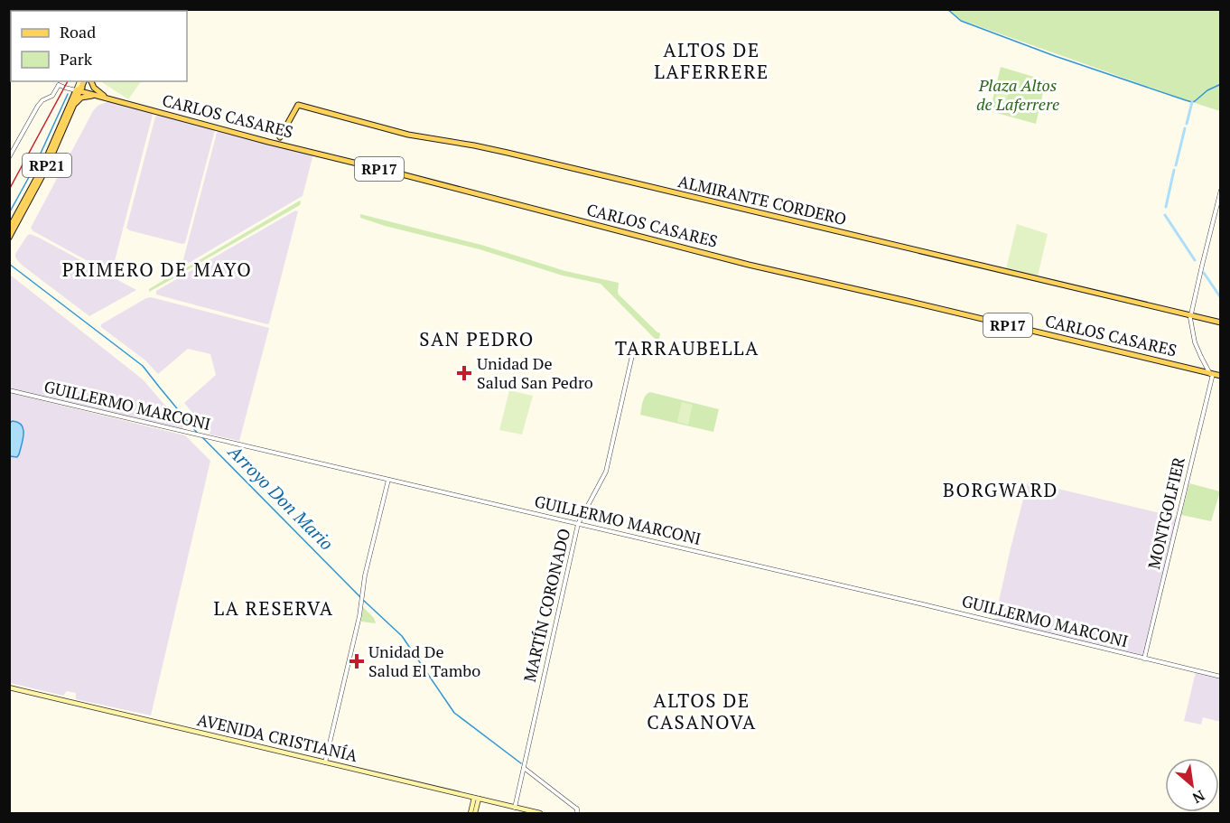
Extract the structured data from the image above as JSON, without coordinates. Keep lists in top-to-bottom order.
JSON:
{
  "streets": {
    "main road": [
      "CARLOS CASARES",
      "RP21",
      "RP17",
      "ALMIRANTE CORDERO",
      "AVENIDA CRISTIANÍA"
    ],
    "street": ["GUILLERMO MARCONI", "MONTGOLFIER", "MARTÍN CORONADO"]
  },
  "crossings": [
    ["CARLOS CASARES", "RP21"],
    ["CARLOS CASARES", "RP17"],
    ["CARLOS CASARES", "ALMIRANTE CORDERO"],
    ["CARLOS CASARES", "MONTGOLFIER"],
    ["RP21", "RP17"],
    ["GUILLERMO MARCONI", "MONTGOLFIER"],
    ["GUILLERMO MARCONI", "MARTÍN CORONADO"],
    ["MARTÍN CORONADO", "AVENIDA CRISTIANÍA"]
  ],
  "districts": [
    "ALTOS DE LAFERRERE",
    "PRIMERO DE MAYO",
    "SAN PEDRO",
    "TARRAUBELLA",
    "BORGWARD",
    "LA RESERVA",
    "ALTOS DE CASANOVA"
  ],
  "water": ["Arroyo Don Mario"],
  "parks": ["Plaza Altos de Laferrere"],
  "places": {
    "health": ["Unidad De Salud San Pedro", "Unidad De Salud El Tambo"]
  },
  "legend": ["Road", "Park"],
  "north": "bottom right"
}
